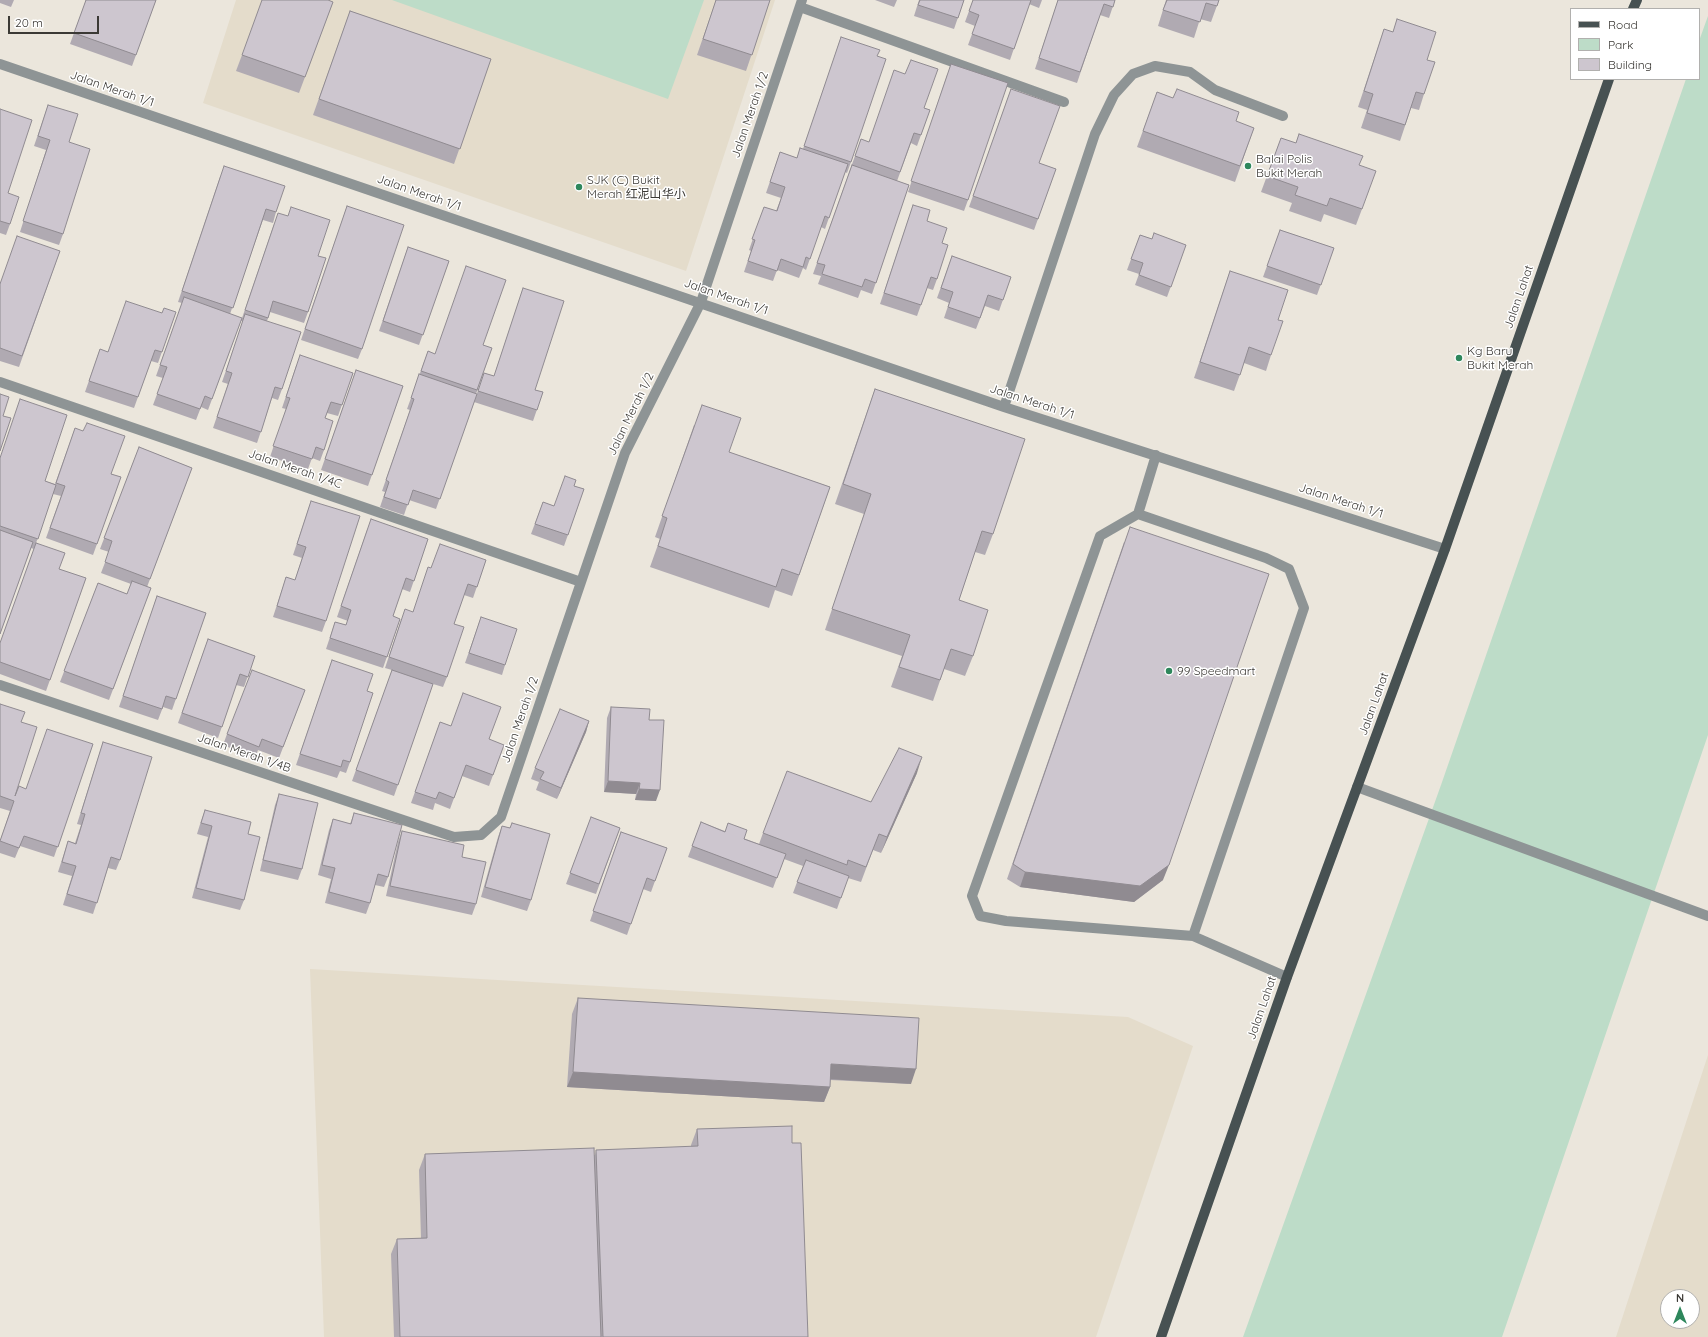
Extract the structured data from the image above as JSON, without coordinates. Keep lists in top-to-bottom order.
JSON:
{
  "streets": {
    "main road": ["Jalan Lahat"],
    "street": [
      "Jalan Merah 1/1",
      "Jalan Merah 1/2",
      "Jalan Merah 1/4C",
      "Jalan Merah 1/4B"
    ]
  },
  "crossings": [
    ["Jalan Merah 1/1", "Jalan Merah 1/2"],
    ["Jalan Merah 1/1", "Jalan Lahat"],
    ["Jalan Merah 1/2", "Jalan Merah 1/4C"],
    ["Jalan Merah 1/2", "Jalan Merah 1/4B"]
  ],
  "places": [
    "Balai Polis Bukit Merah",
    "SJK (C) Bukit Merah 红泥山华小",
    "Kg Baru Bukit Merah",
    "99 Speedmart"
  ],
  "legend": ["Road", "Park", "Building"],
  "scale_bar": "20 m",
  "north": "top"
}
